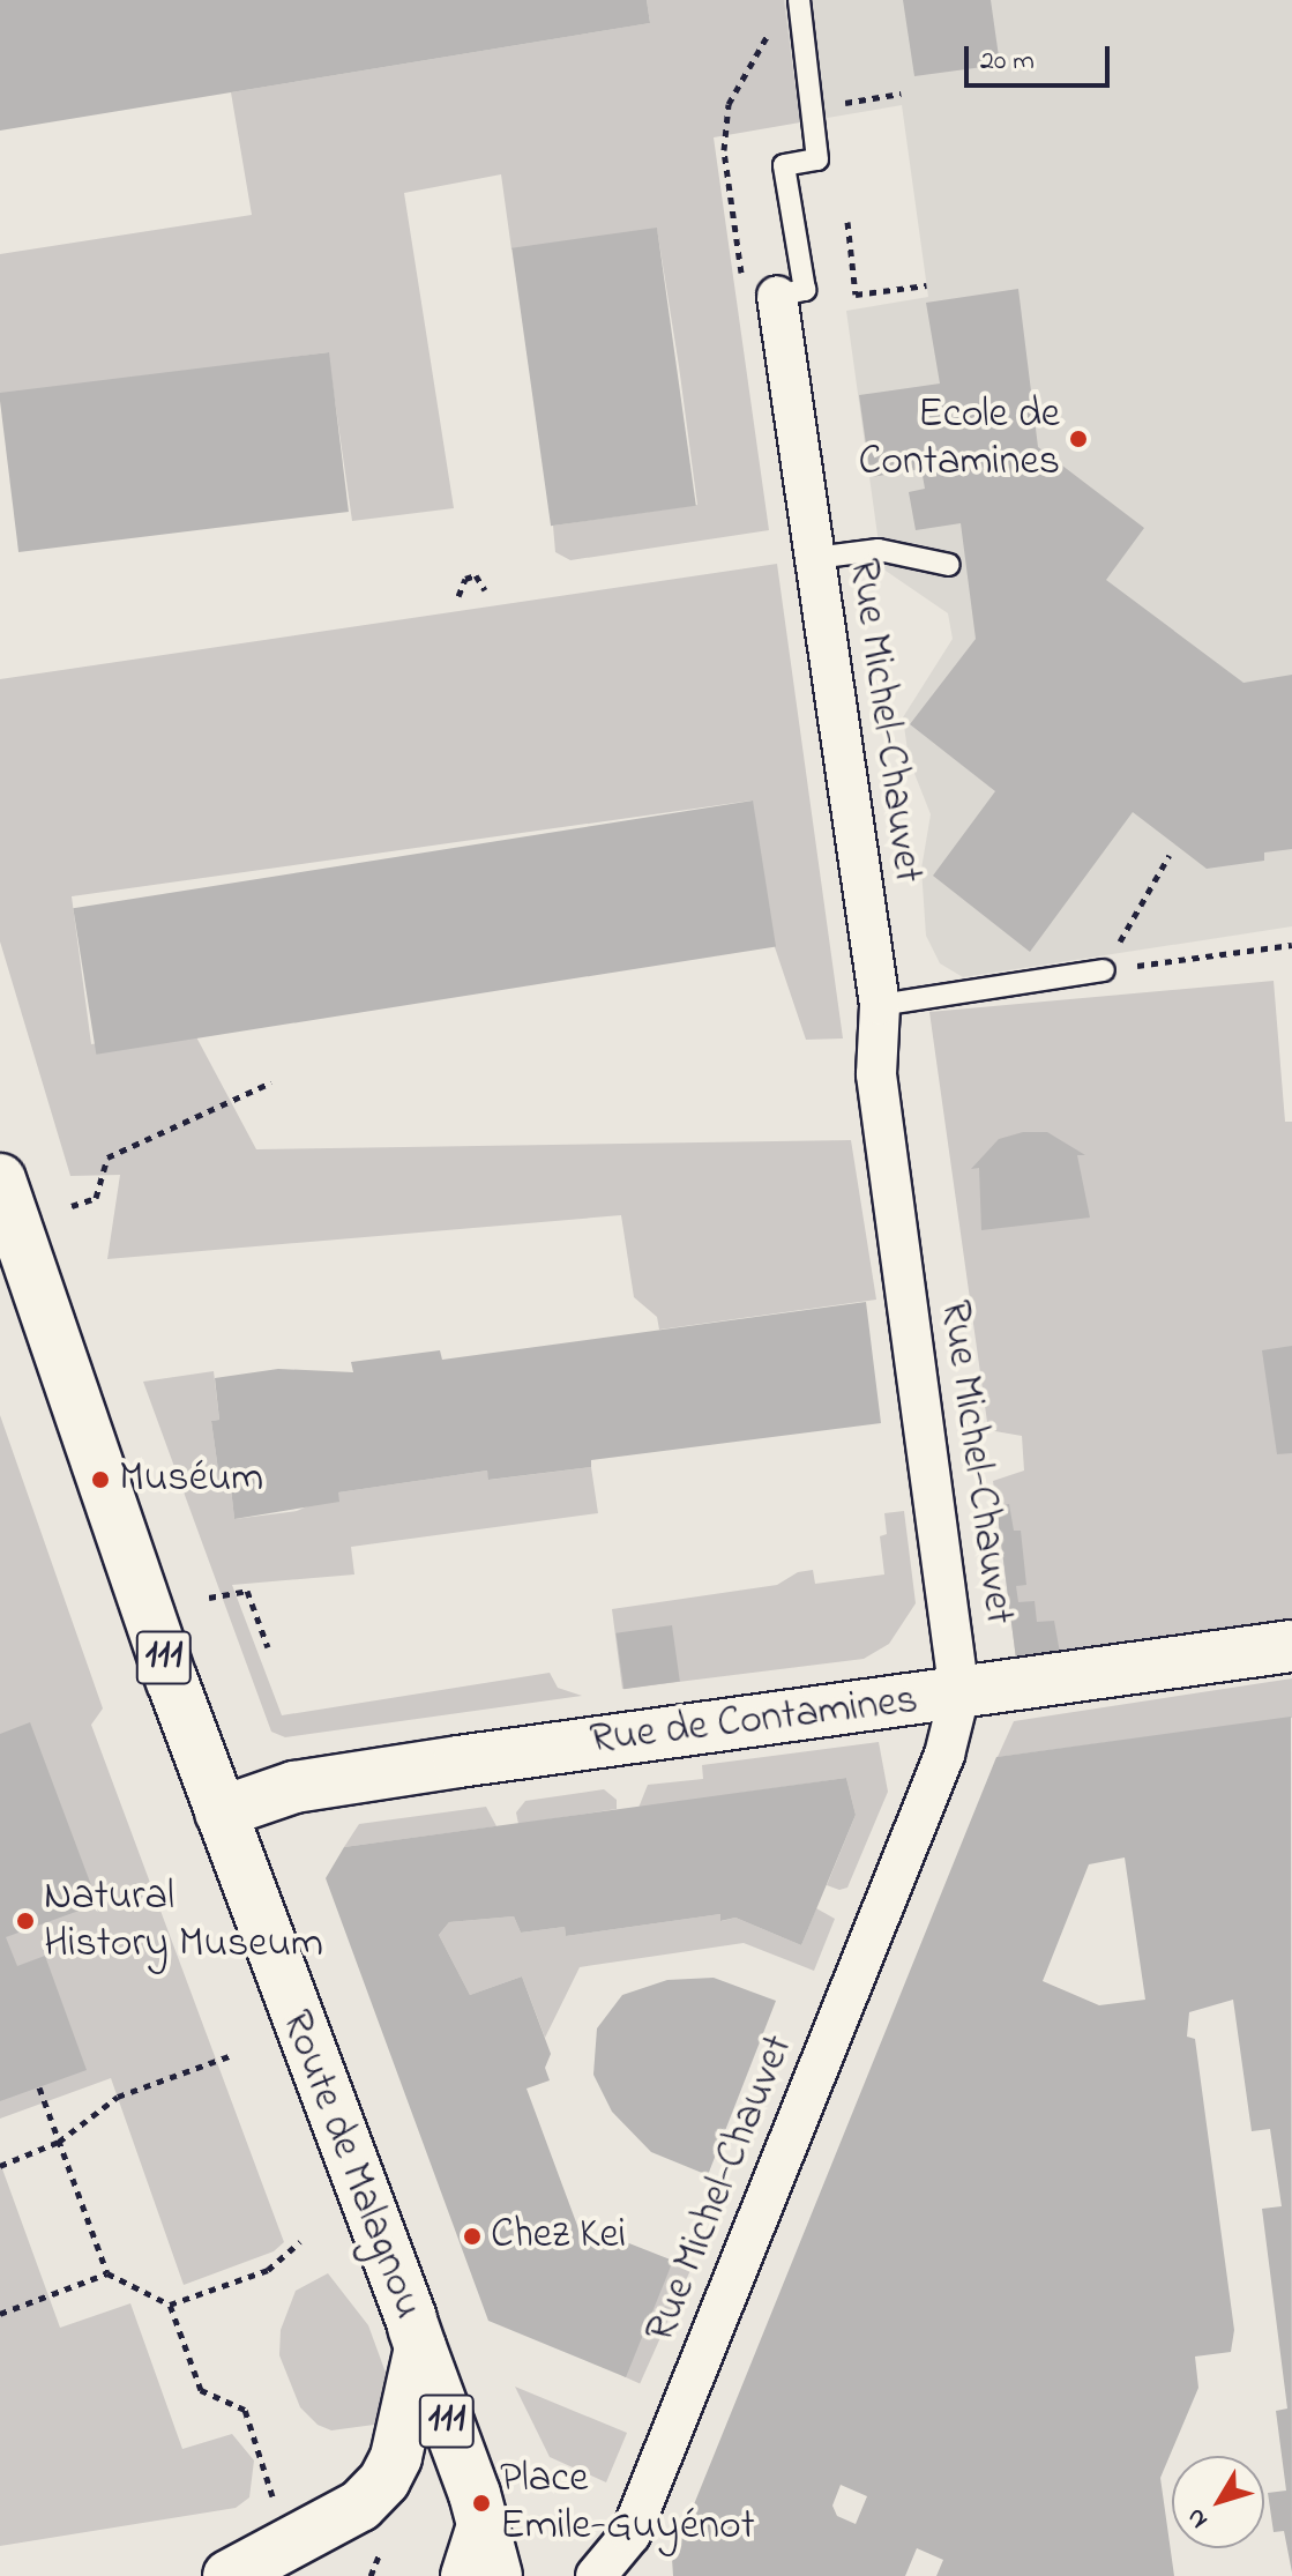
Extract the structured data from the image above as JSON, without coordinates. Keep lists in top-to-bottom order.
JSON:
{
  "streets": {
    "main road": ["111", "Rue de Contamines", "Route de Malagnou"],
    "street": ["Rue Michel-Chauvet"]
  },
  "crossings": [
    ["Rue Michel-Chauvet", "Rue de Contamines"],
    ["Rue de Contamines", "Route de Malagnou"]
  ],
  "places": [
    "Ecole de Contamines",
    "Muséum",
    "Natural History Museum",
    "Chez Kei",
    "Place Emile-Guyénot"
  ],
  "scale_bar": "20 m",
  "north": "bottom left"
}
